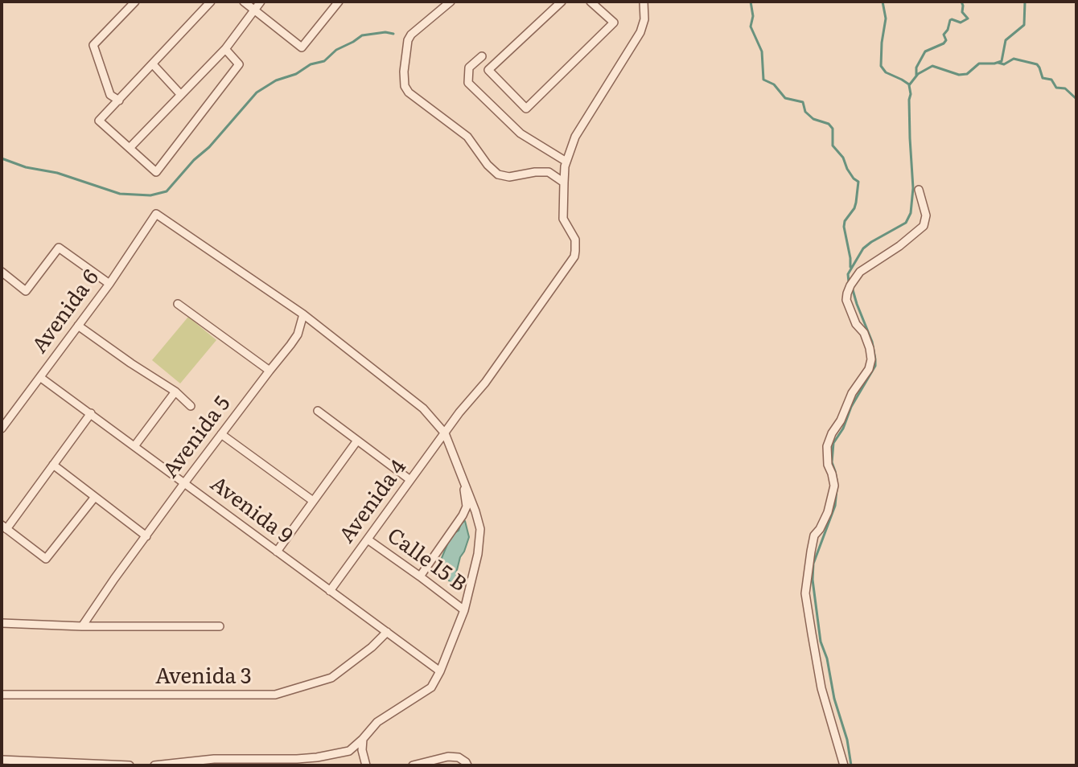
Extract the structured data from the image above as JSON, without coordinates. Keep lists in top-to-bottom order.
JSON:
{
  "streets": {
    "street": [
      "Avenida 6",
      "Avenida 5",
      "Avenida 4",
      "Avenida 9",
      "Calle 15 B",
      "Avenida 3"
    ]
  },
  "crossings": [
    ["Avenida 6", "Avenida 5"],
    ["Avenida 6", "Avenida 9"],
    ["Avenida 5", "Avenida 9"],
    ["Avenida 4", "Avenida 9"],
    ["Avenida 4", "Calle 15 B"],
    ["Avenida 9", "Avenida 3"]
  ]
}
